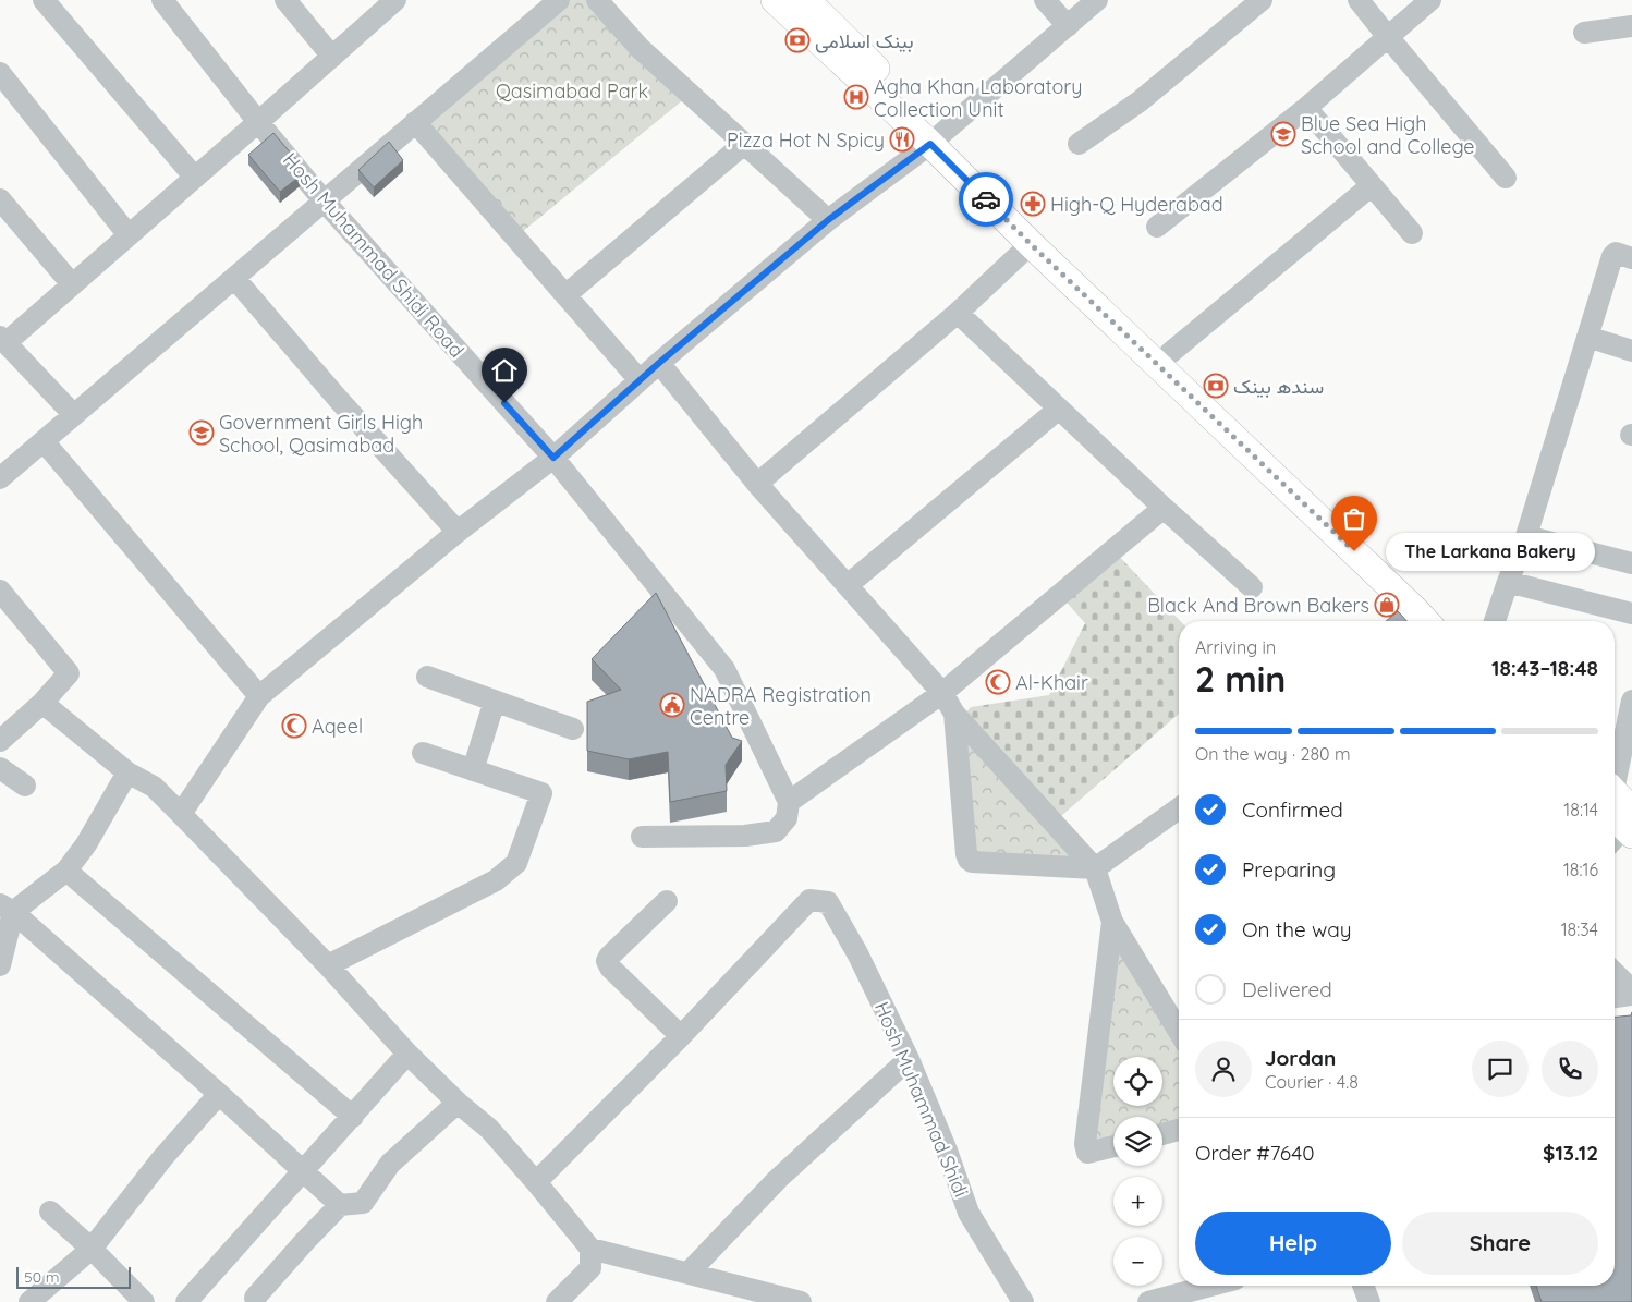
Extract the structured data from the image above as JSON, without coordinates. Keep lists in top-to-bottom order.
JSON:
{
  "streets": {
    "street": ["Hosh Muhammad Shidi Road", "Hosh Muhammad Shidi"]
  },
  "parks": ["Qasimabad Park"],
  "places": {
    "bank": ["بینک اسلامی", "سندھ بینک"],
    "hospital": ["Agha Khan Laboratory Collection Unit"],
    "school or university": ["Blue Sea High School and College", "Government Girls High School, Qasimabad"],
    "restaurant": ["Pizza Hot N Spicy"],
    "pharmacy": ["High-Q Hyderabad"],
    "other": ["The Larkana Bakery"],
    "shop": ["Black And Brown Bakers"],
    "mosque": ["Al-Khair", "Aqeel"],
    "public building": ["NADRA Registration Centre"]
  },
  "scale_bar": "50 m",
  "page": {
    "bubble": "The Larkana Bakery",
    "heading": ["2 min", "Arriving in", "18:43–18:48"],
    "panel": [
      "Jordan",
      "Courier · 4.8",
      "Order #7640",
      "$13.12"
    ],
    "bar": "On the way · 280 m",
    "list": [
      ["Confirmed", "18:14"],
      ["Preparing", "18:16"],
      ["On the way", "18:34"],
      "Delivered"
    ],
    "map_buttons": ["+", "−"],
    "buttons": ["Help", "Share"],
    "scale": "50 m"
  }
}
